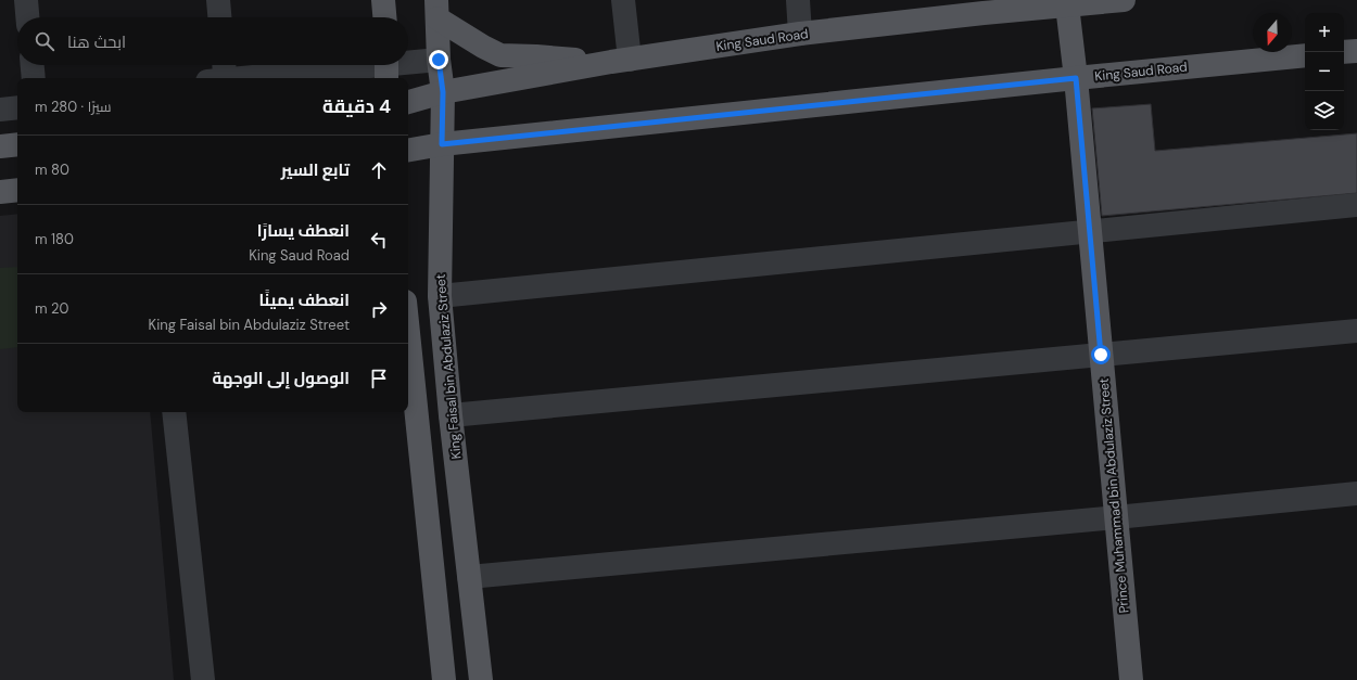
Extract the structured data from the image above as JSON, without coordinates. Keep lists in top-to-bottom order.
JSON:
{
  "streets": {
    "main road": ["King Saud Road", "King Faisal bin Abdulaziz Street", "Prince Muhammad bin Abdulaziz Street"]
  },
  "crossings": [
    ["King Saud Road", "King Faisal bin Abdulaziz Street"],
    ["King Saud Road", "Prince Muhammad bin Abdulaziz Street"]
  ],
  "north": "bottom",
  "page": {
    "map_buttons": ["+", "−"],
    "search": "ابحث هنا",
    "heading": ["4 دقيقة", "سيرًا · 280 m"],
    "list": [
      ["تابع السير", "80 m"],
      ["انعطف يسارًا", "King Saud Road", "180 m"],
      ["انعطف يمينًا", "King Faisal bin Abdulaziz Street", "20 m"],
      "الوصول إلى الوجهة"
    ]
  }
}
